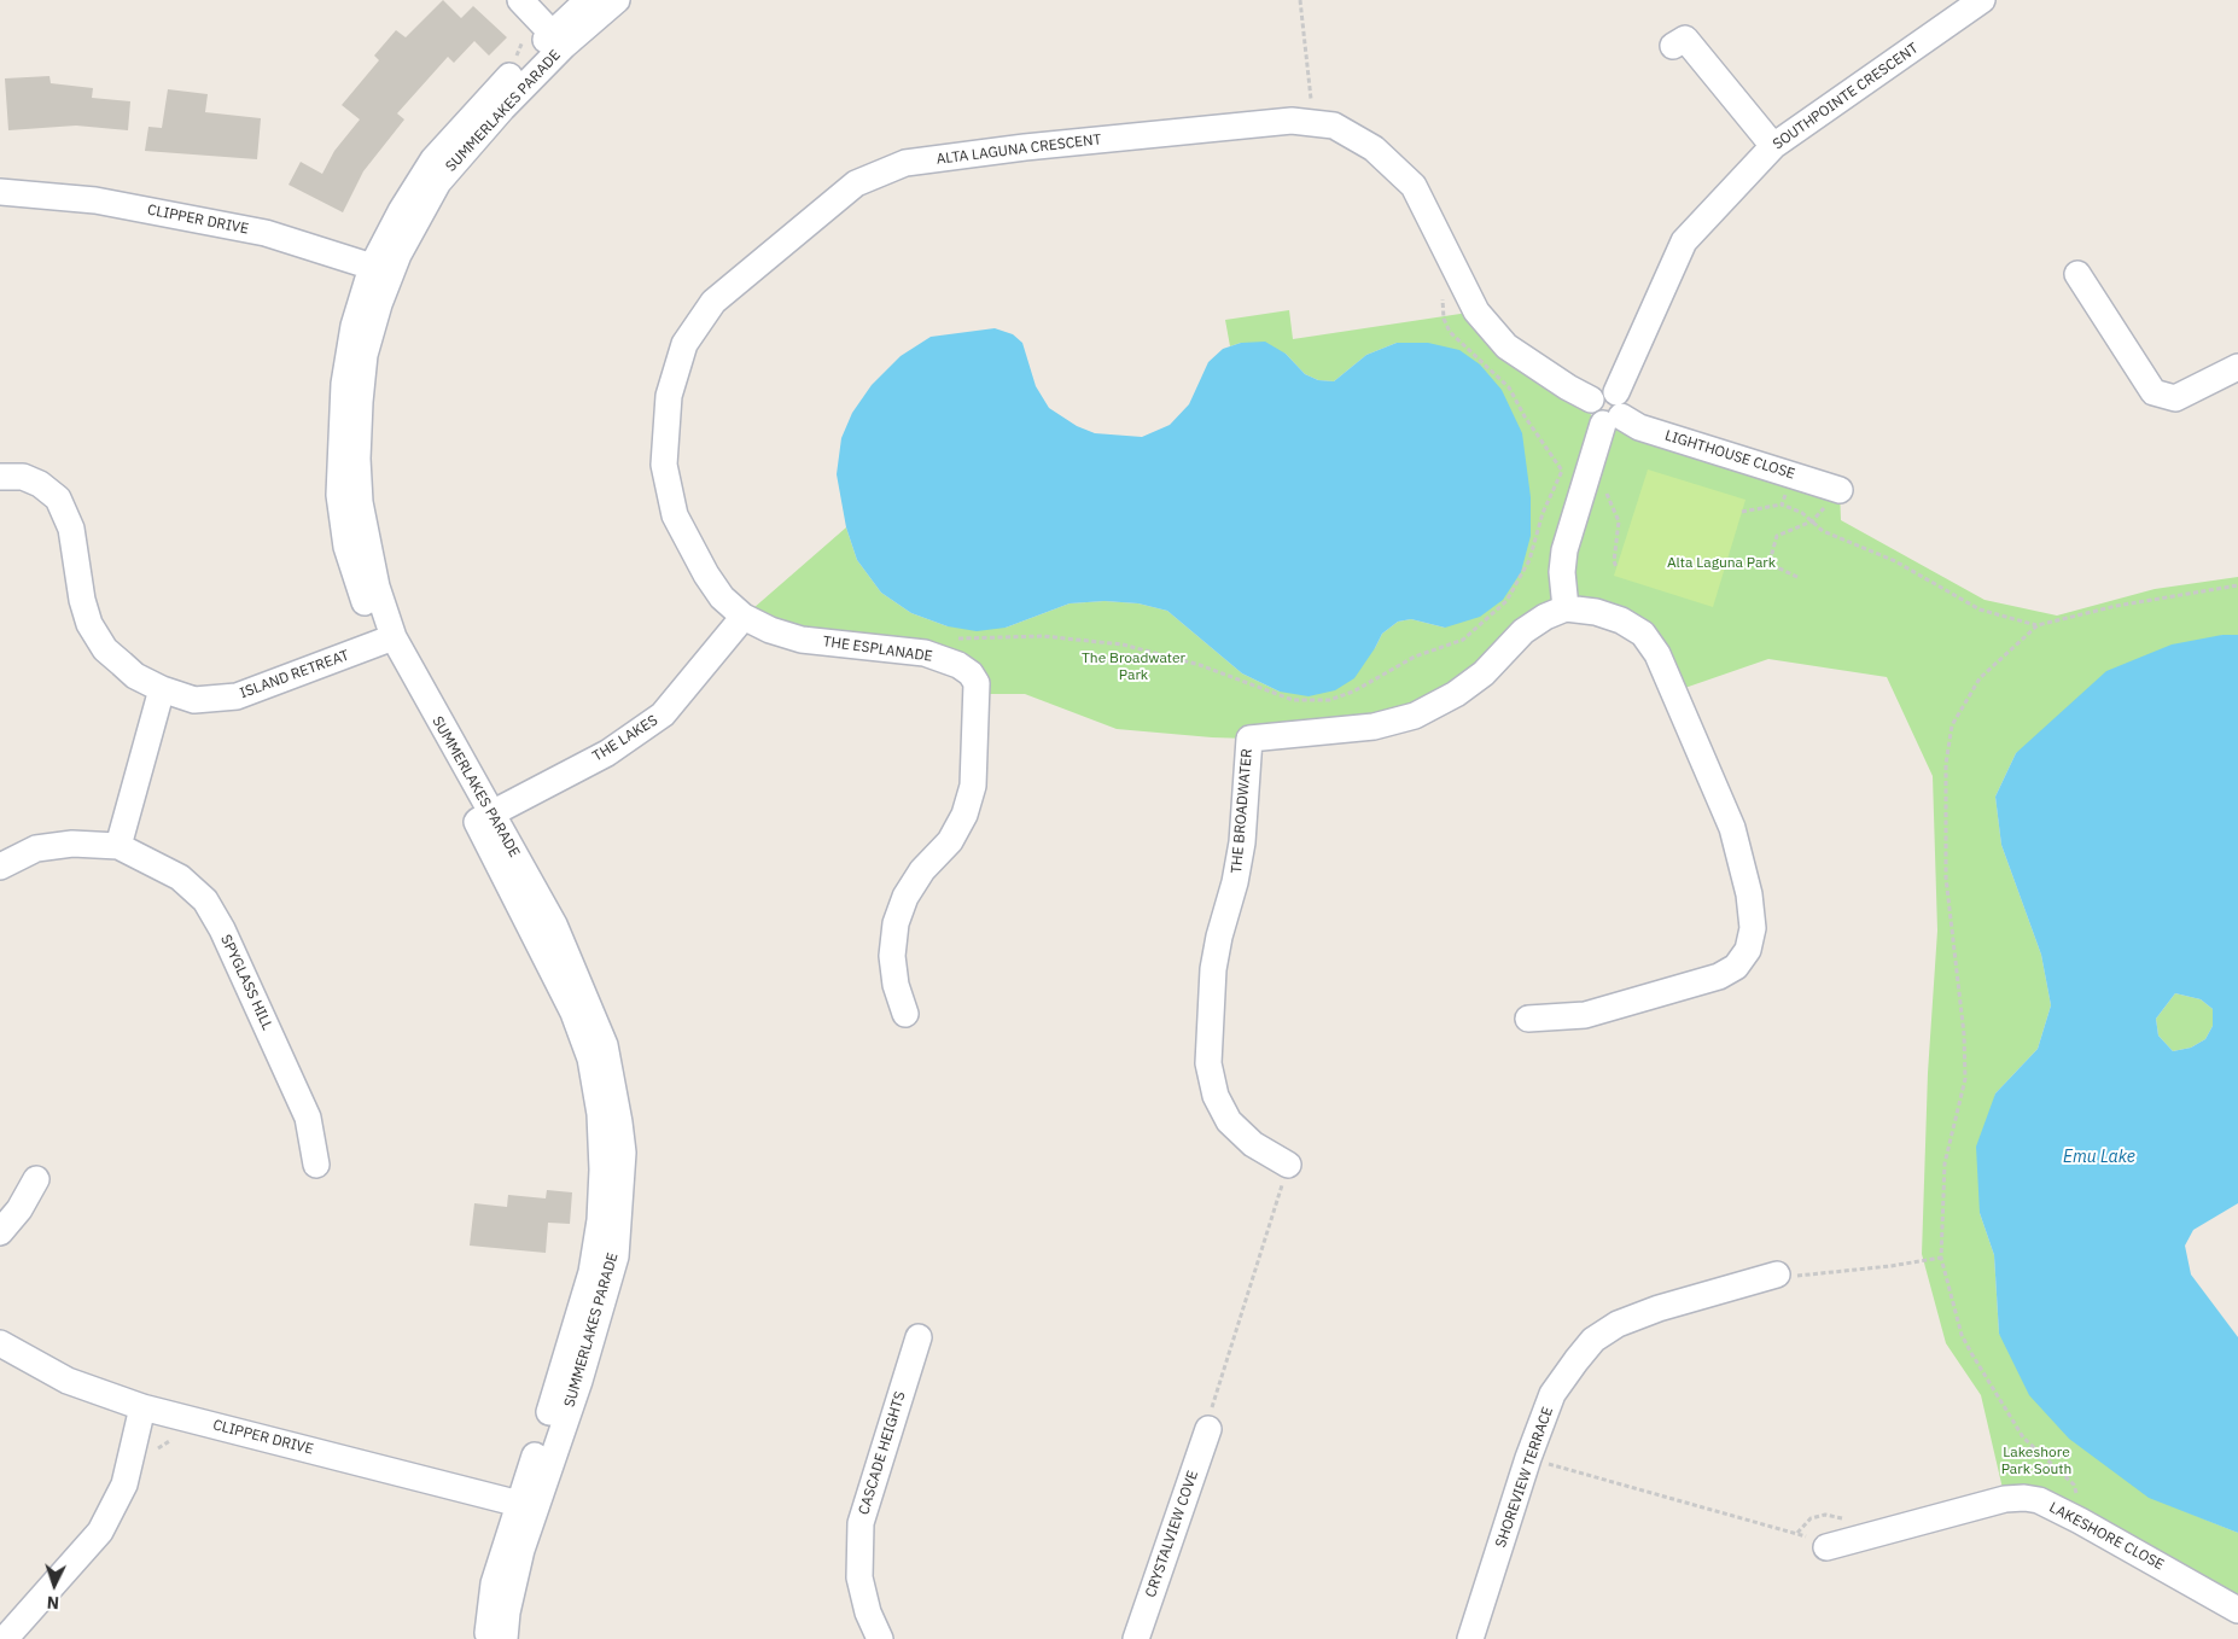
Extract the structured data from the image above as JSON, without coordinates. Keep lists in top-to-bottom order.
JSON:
{
  "streets": {
    "street": [
      "SOUTHPOINTE CRESCENT",
      "SUMMERLAKES PARADE",
      "ALTA LAGUNA CRESCENT",
      "CLIPPER DRIVE",
      "LIGHTHOUSE CLOSE",
      "THE ESPLANADE",
      "ISLAND RETREAT",
      "THE LAKES",
      "THE BROADWATER",
      "SPYGLASS HILL",
      "CASCADE HEIGHTS",
      "SHOREVIEW TERRACE",
      "CRYSTALVIEW COVE",
      "LAKESHORE CLOSE"
    ]
  },
  "crossings": [
    ["SOUTHPOINTE CRESCENT", "ALTA LAGUNA CRESCENT"],
    ["SOUTHPOINTE CRESCENT", "LIGHTHOUSE CLOSE"],
    ["SUMMERLAKES PARADE", "CLIPPER DRIVE"],
    ["SUMMERLAKES PARADE", "ISLAND RETREAT"],
    ["SUMMERLAKES PARADE", "THE LAKES"],
    ["ALTA LAGUNA CRESCENT", "LIGHTHOUSE CLOSE"],
    ["ALTA LAGUNA CRESCENT", "THE ESPLANADE"],
    ["ALTA LAGUNA CRESCENT", "THE LAKES"],
    ["THE ESPLANADE", "THE LAKES"]
  ],
  "water": ["Emu Lake"],
  "parks": ["Alta Laguna Park", "The Broadwater Park", "Lakeshore Park South"],
  "north": "bottom"
}
